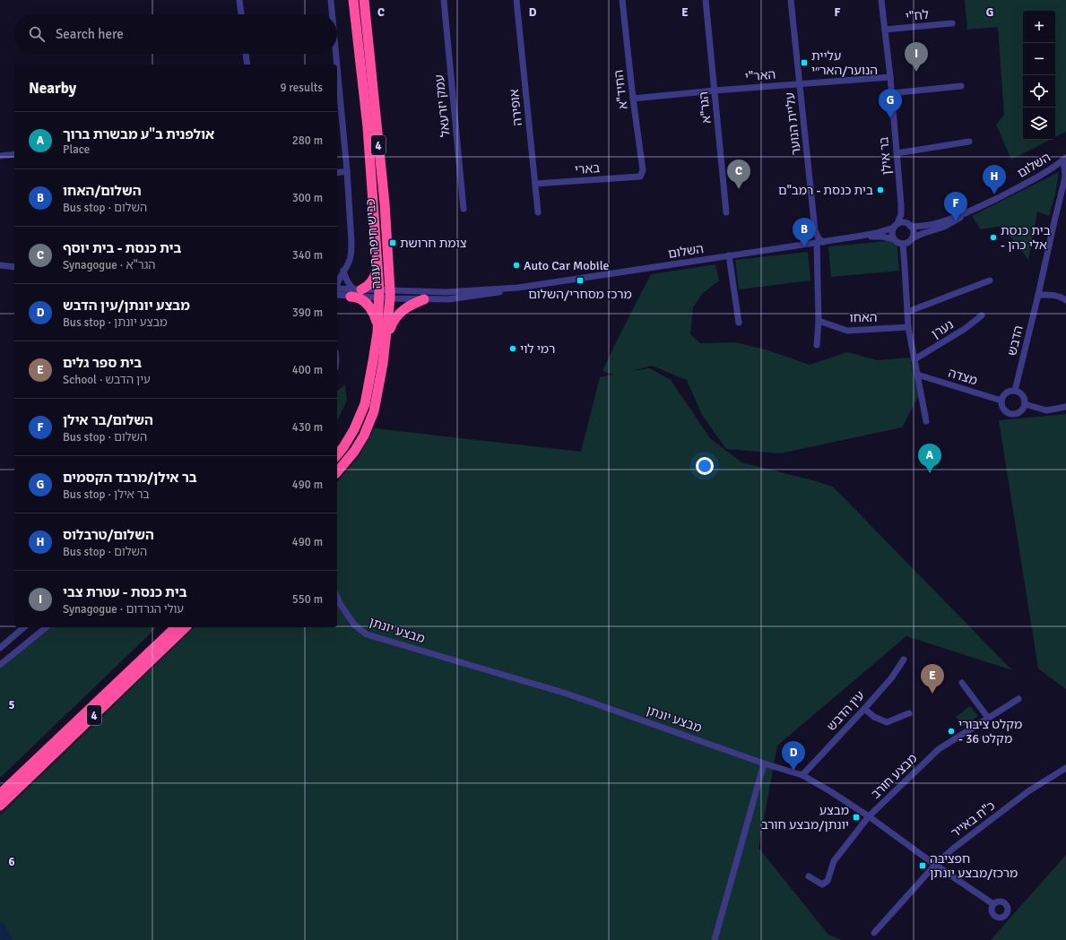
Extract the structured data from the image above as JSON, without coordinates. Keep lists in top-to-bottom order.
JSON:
{
  "streets": {
    "highway": ["4", "כביש חיפה רעננה"],
    "street": [
      "לח\"י",
      "האר\"י",
      "החיד\"א",
      "עמק יזרעאל",
      "אופירה",
      "הגר\"א",
      "עליית הנוער",
      "בר אילן",
      "השלום",
      "בארי",
      "האחו",
      "נערן",
      "הדבש",
      "מצדה",
      "מבצע יונתן",
      "עין הדבש",
      "מבצע חורב",
      "כ\"ח באייר"
    ]
  },
  "crossings": [
    ["לח\"י", "בר אילן"],
    ["האר\"י", "החיד\"א"],
    ["האר\"י", "הגר\"א"],
    ["האר\"י", "עליית הנוער"],
    ["האר\"י", "בר אילן"],
    ["החיד\"א", "בארי"],
    ["אופירה", "בארי"],
    ["עליית הנוער", "השלום"],
    ["בר אילן", "השלום"],
    ["השלום", "כביש חיפה רעננה"],
    ["הדבש", "מצדה"],
    ["מבצע יונתן", "עין הדבש"],
    ["מבצע יונתן", "מבצע חורב"],
    ["מבצע יונתן", "כ\"ח באייר"]
  ],
  "places": {
    "transit": [
      "עליית הנוער/האר״י",
      "צומת חרושת",
      "מרכז מסחרי/השלום",
      "מבצע יונתן/מבצע חורב",
      "חפציבה מרכז/מבצע יונתן"
    ],
    "other": [
      "בית כנסת - רמב\"ם",
      "בית כנסת - אלי כהן",
      "Auto Car Mobile",
      "רמי לוי",
      "מקלט ציבורי - מקלט 36"
    ]
  },
  "page": {
    "map_buttons": ["+", "−"],
    "search": "Search here",
    "pins": [
      "I",
      "G",
      "C",
      "H",
      "F",
      "B",
      "A",
      "E",
      "D"
    ],
    "heading": ["Nearby", "9 results"],
    "list": [
      {
        "mark": "A",
        "name": "אולפנית ב\"ע מבשרת ברוך",
        "note": "Place",
        "value": "280 m"
      },
      {
        "mark": "B",
        "name": "השלום/האחו",
        "note": "Bus stop · השלום",
        "value": "300 m"
      },
      {
        "mark": "C",
        "name": "בית כנסת - בית יוסף",
        "note": "Synagogue · הגר\"א",
        "value": "340 m"
      },
      {
        "mark": "D",
        "name": "מבצע יונתן/עין הדבש",
        "note": "Bus stop · מבצע יונתן",
        "value": "390 m"
      },
      {
        "mark": "E",
        "name": "בית ספר גלים",
        "note": "School · עין הדבש",
        "value": "400 m"
      },
      {
        "mark": "F",
        "name": "השלום/בר אילן",
        "note": "Bus stop · השלום",
        "value": "430 m"
      },
      {
        "mark": "G",
        "name": "בר אילן/מרבד הקסמים",
        "note": "Bus stop · בר אילן",
        "value": "490 m"
      },
      {
        "mark": "H",
        "name": "השלום/טרבלוס",
        "note": "Bus stop · השלום",
        "value": "490 m"
      },
      {
        "mark": "I",
        "name": "בית כנסת - עטרת צבי",
        "note": "Synagogue · עולי הגרדום",
        "value": "550 m"
      }
    ]
  },
  "grid": {
    "columns": [
      "C",
      "D",
      "E",
      "F",
      "G"
    ],
    "rows": ["5", "6"]
  }
}
